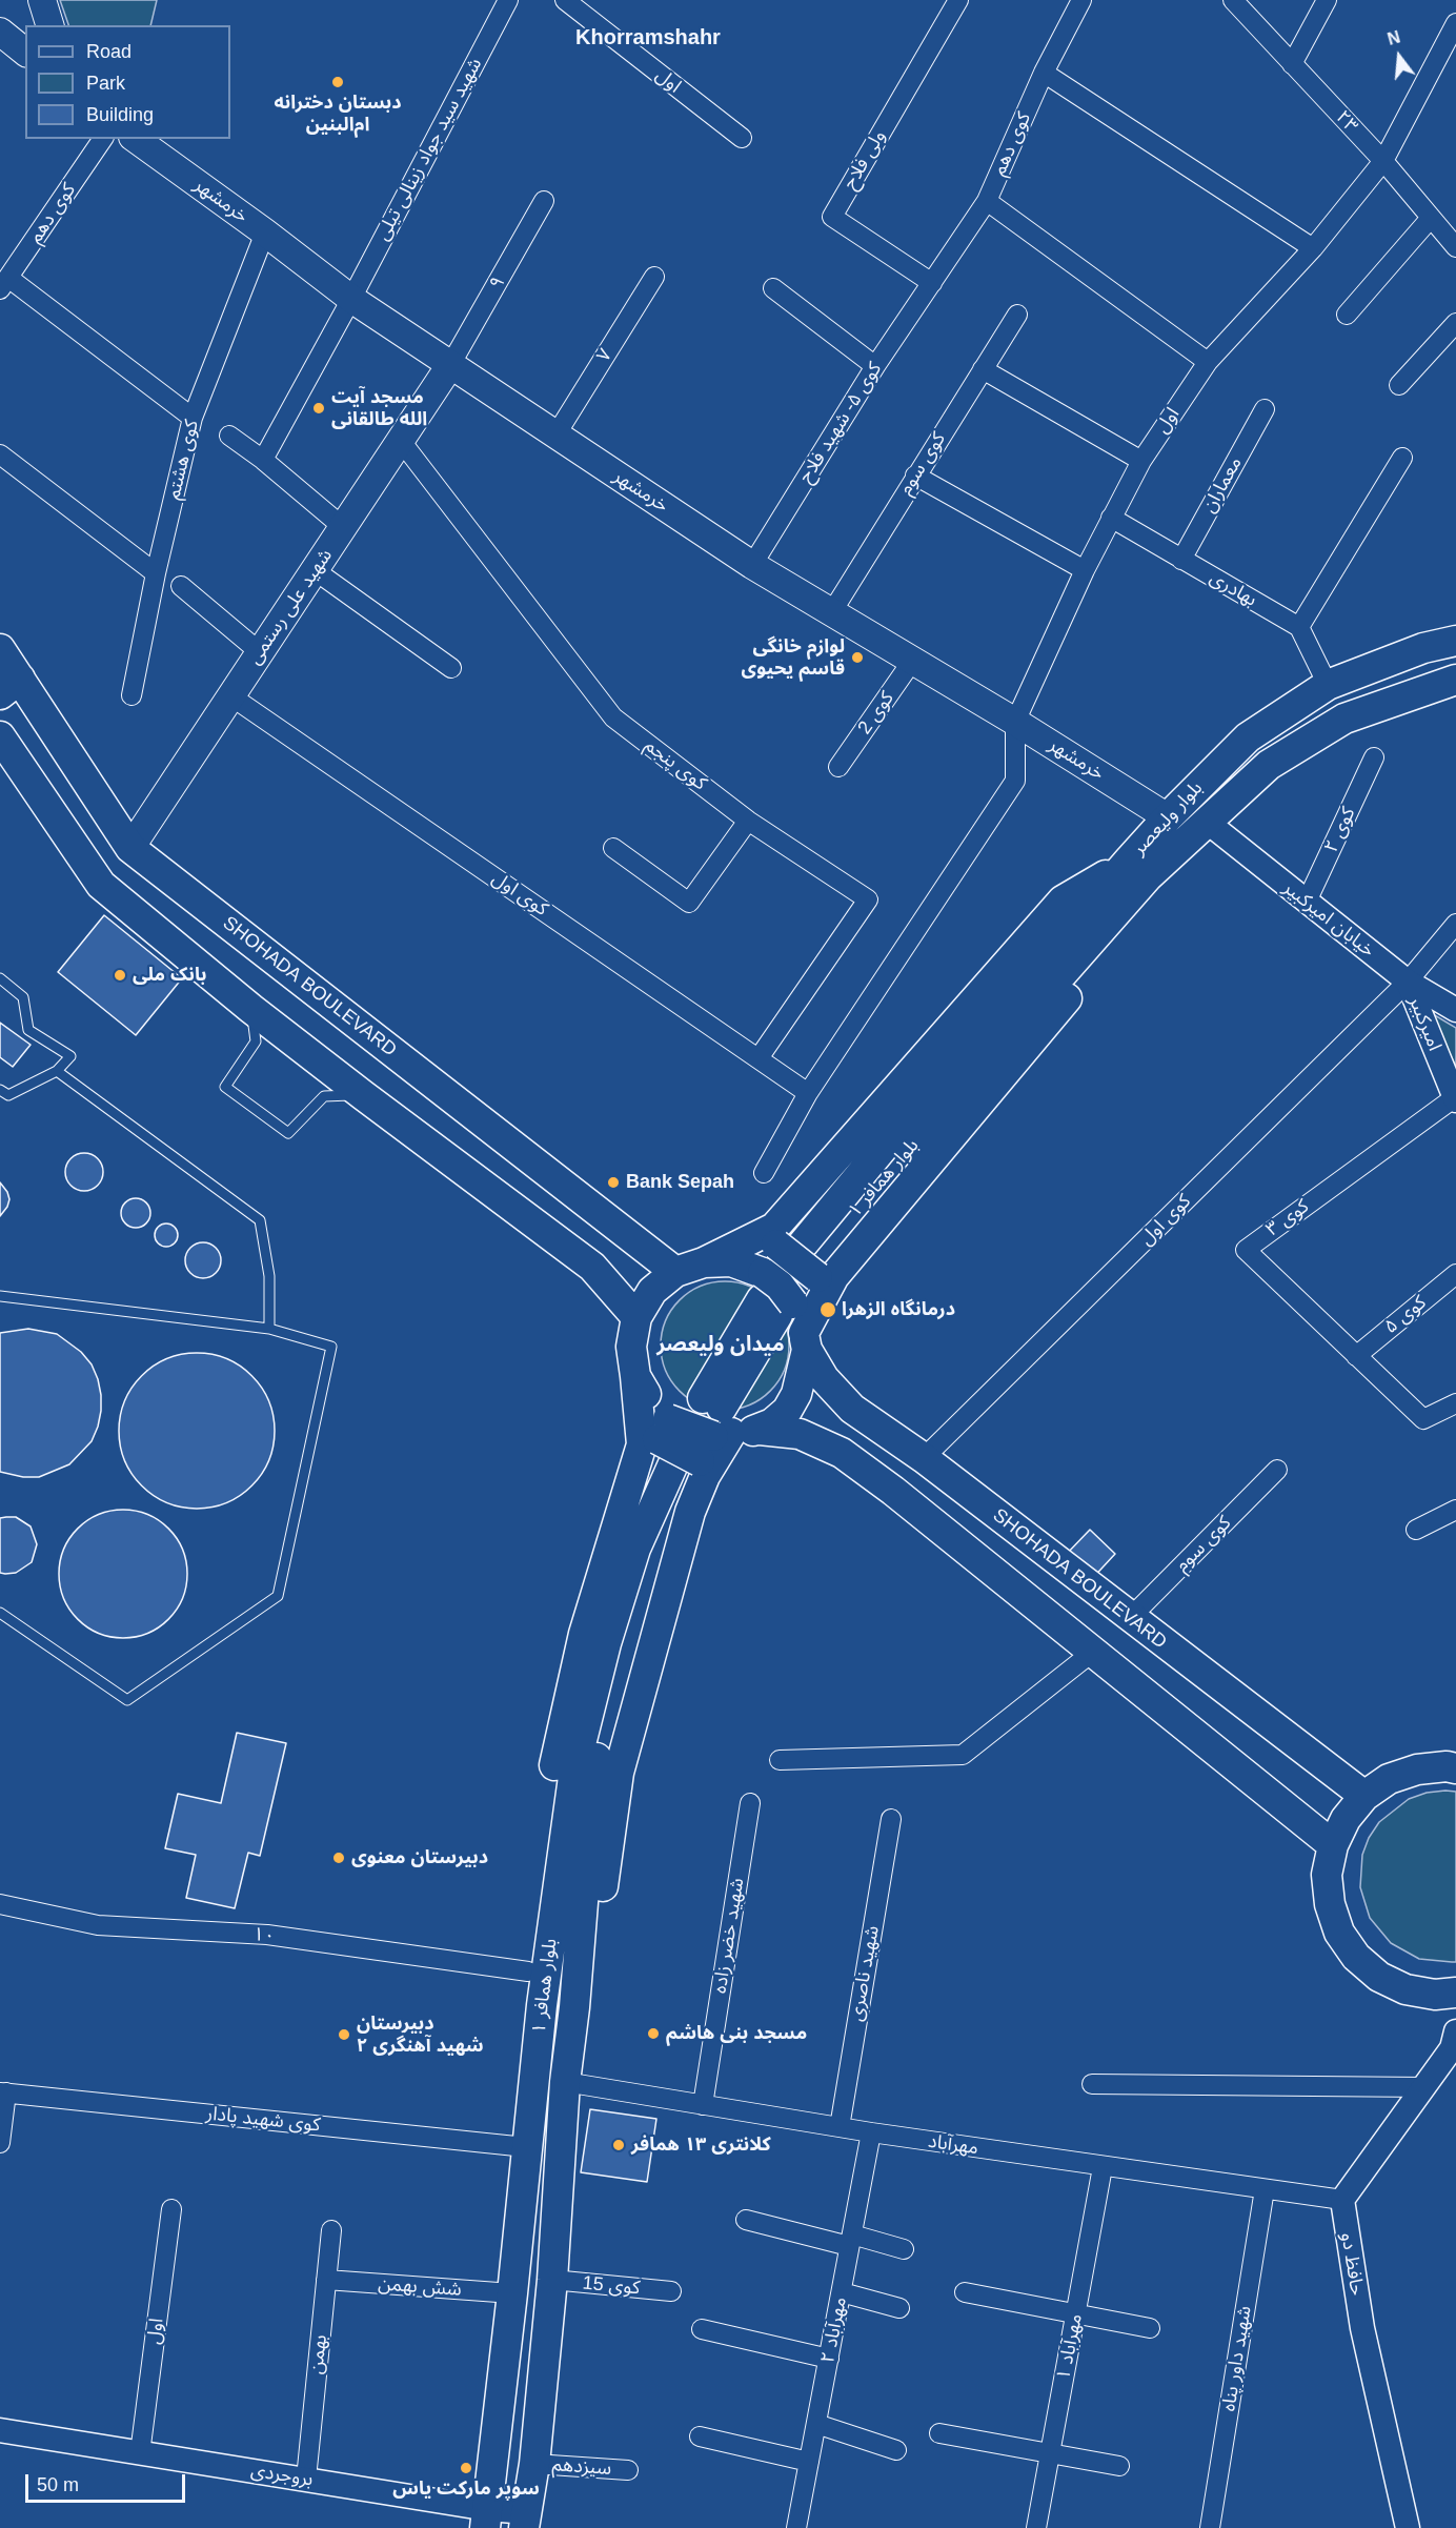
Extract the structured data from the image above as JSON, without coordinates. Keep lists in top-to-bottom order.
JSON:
{
  "streets": {
    "main road": [
      "خرمشهر",
      "شهید علی رستمی",
      "بلوار ولیعصر",
      "SHOHADA BOULEVARD",
      "بلوار همافر ۱"
    ],
    "street": [
      "اول",
      "۲۳",
      "کوی دهم",
      "شهید سید جواد زینالی تیلی",
      "ولی فلاح",
      "۹",
      "۷",
      "کوی ۵- شهید فلاح",
      "کوی هشتم",
      "کوی سوم",
      "معماران",
      "بهادری",
      "کوی 2",
      "کوی پنجم",
      "کوی ۲",
      "کوی اول",
      "خیابان امیرکبیر",
      "امیرکبیر",
      "کوی ۳",
      "کوی ۵",
      "۱۰",
      "شهید خضر زاده",
      "شهید ناصری",
      "کوی شهید پادار",
      "مهرآباد",
      "حافظ دو",
      "کوی 15",
      "شش بهمن",
      "مهرآباد ۲",
      "مهرآباد ۱",
      "بهمن",
      "شهید داور پناه",
      "سیزدهم",
      "بروجردی"
    ]
  },
  "crossings": [
    ["اول", "۲۳"],
    ["اول", "خرمشهر"],
    ["اول", "بهادری"],
    ["اول", "بروجردی"],
    ["کوی دهم", "ولی فلاح"],
    ["کوی دهم", "کوی ۵- شهید فلاح"],
    ["شهید سید جواد زینالی تیلی", "خرمشهر"],
    ["ولی فلاح", "کوی ۵- شهید فلاح"],
    ["خرمشهر", "۹"],
    ["خرمشهر", "۷"],
    ["خرمشهر", "کوی ۵- شهید فلاح"],
    ["خرمشهر", "کوی هشتم"],
    ["خرمشهر", "کوی سوم"],
    ["خرمشهر", "شهید علی رستمی"],
    ["خرمشهر", "کوی 2"],
    ["خرمشهر", "بلوار ولیعصر"],
    ["۹", "شهید علی رستمی"],
    ["کوی سوم", "SHOHADA BOULEVARD"],
    ["معماران", "بهادری"],
    ["شهید علی رستمی", "کوی پنجم"],
    ["شهید علی رستمی", "کوی اول"],
    ["شهید علی رستمی", "SHOHADA BOULEVARD"],
    ["کوی پنجم", "کوی اول"],
    ["بلوار ولیعصر", "خیابان امیرکبیر"],
    ["بلوار ولیعصر", "بلوار همافر ۱"],
    ["کوی ۲", "خیابان امیرکبیر"],
    ["کوی اول", "خیابان امیرکبیر"],
    ["کوی اول", "SHOHADA BOULEVARD"],
    ["کوی اول", "امیرکبیر"],
    ["خیابان امیرکبیر", "امیرکبیر"],
    ["امیرکبیر", "کوی ۳"],
    ["بلوار همافر ۱", "کوی شهید پادار"],
    ["بلوار همافر ۱", "مهرآباد"],
    ["بلوار همافر ۱", "کوی 15"],
    ["بلوار همافر ۱", "شش بهمن"],
    ["بلوار همافر ۱", "سیزدهم"],
    ["بلوار همافر ۱", "بروجردی"],
    ["کوی ۳", "کوی ۵"],
    ["شهید خضر زاده", "مهرآباد"],
    ["شهید ناصری", "مهرآباد"],
    ["مهرآباد", "حافظ دو"],
    ["مهرآباد", "مهرآباد ۲"],
    ["مهرآباد", "مهرآباد ۱"],
    ["مهرآباد", "شهید داور پناه"],
    ["شش بهمن", "بهمن"],
    ["بهمن", "بروجردی"]
  ],
  "districts": ["Khorramshahr", "میدان ولیعصر"],
  "places": [
    "دبستان دخترانه ام‌البنین",
    "مسجد آیت الله طالقانی",
    "لوازم خانگی قاسم یحیوی",
    "بانک ملی",
    "Bank Sepah",
    "درمانگاه الزهرا",
    "دبیرستان معنوی",
    "مسجد بنی هاشم",
    "دبیرستان شهید آهنگری ۲",
    "کلانتری ۱۳ همافر",
    "سوپر مارکت یاس"
  ],
  "legend": ["Road", "Park", "Building"],
  "scale_bar": "50 m",
  "north": "top"
}
